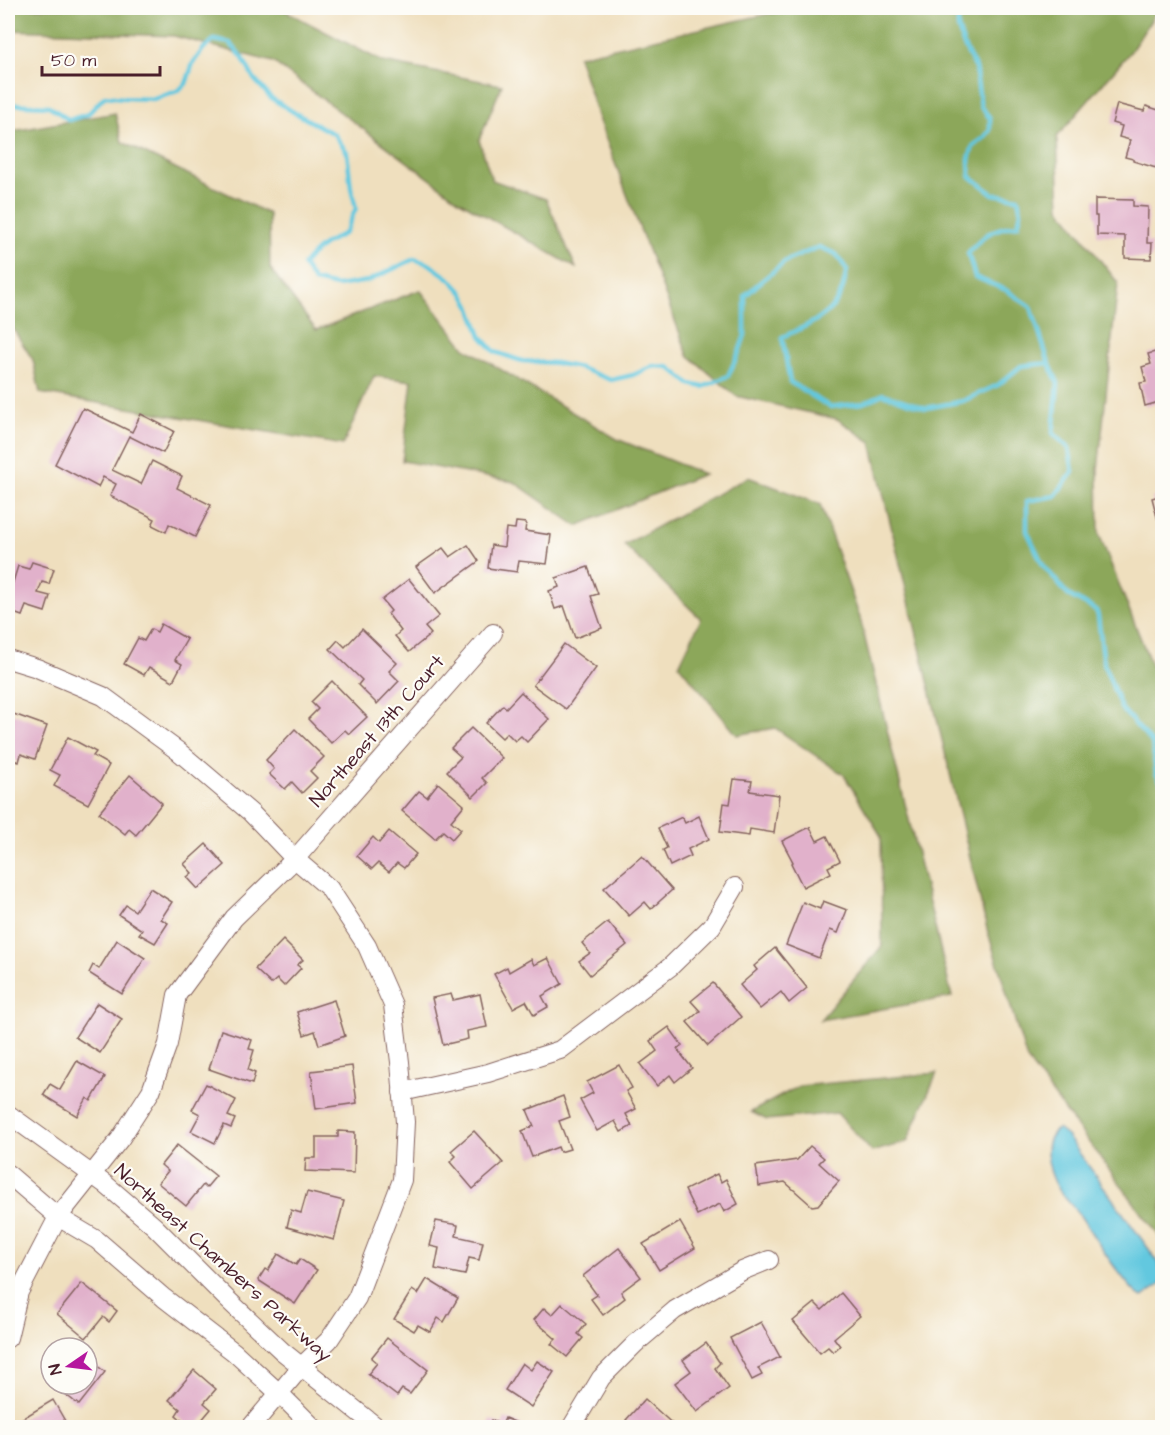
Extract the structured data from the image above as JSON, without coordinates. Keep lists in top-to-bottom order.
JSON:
{
  "streets": {
    "street": ["Northeast 13th Court", "Northeast Chambers Parkway"]
  },
  "crossings": [
    ["Northeast 13th Court", "Northeast Chambers Parkway"]
  ],
  "scale_bar": "50 m",
  "north": "left"
}
